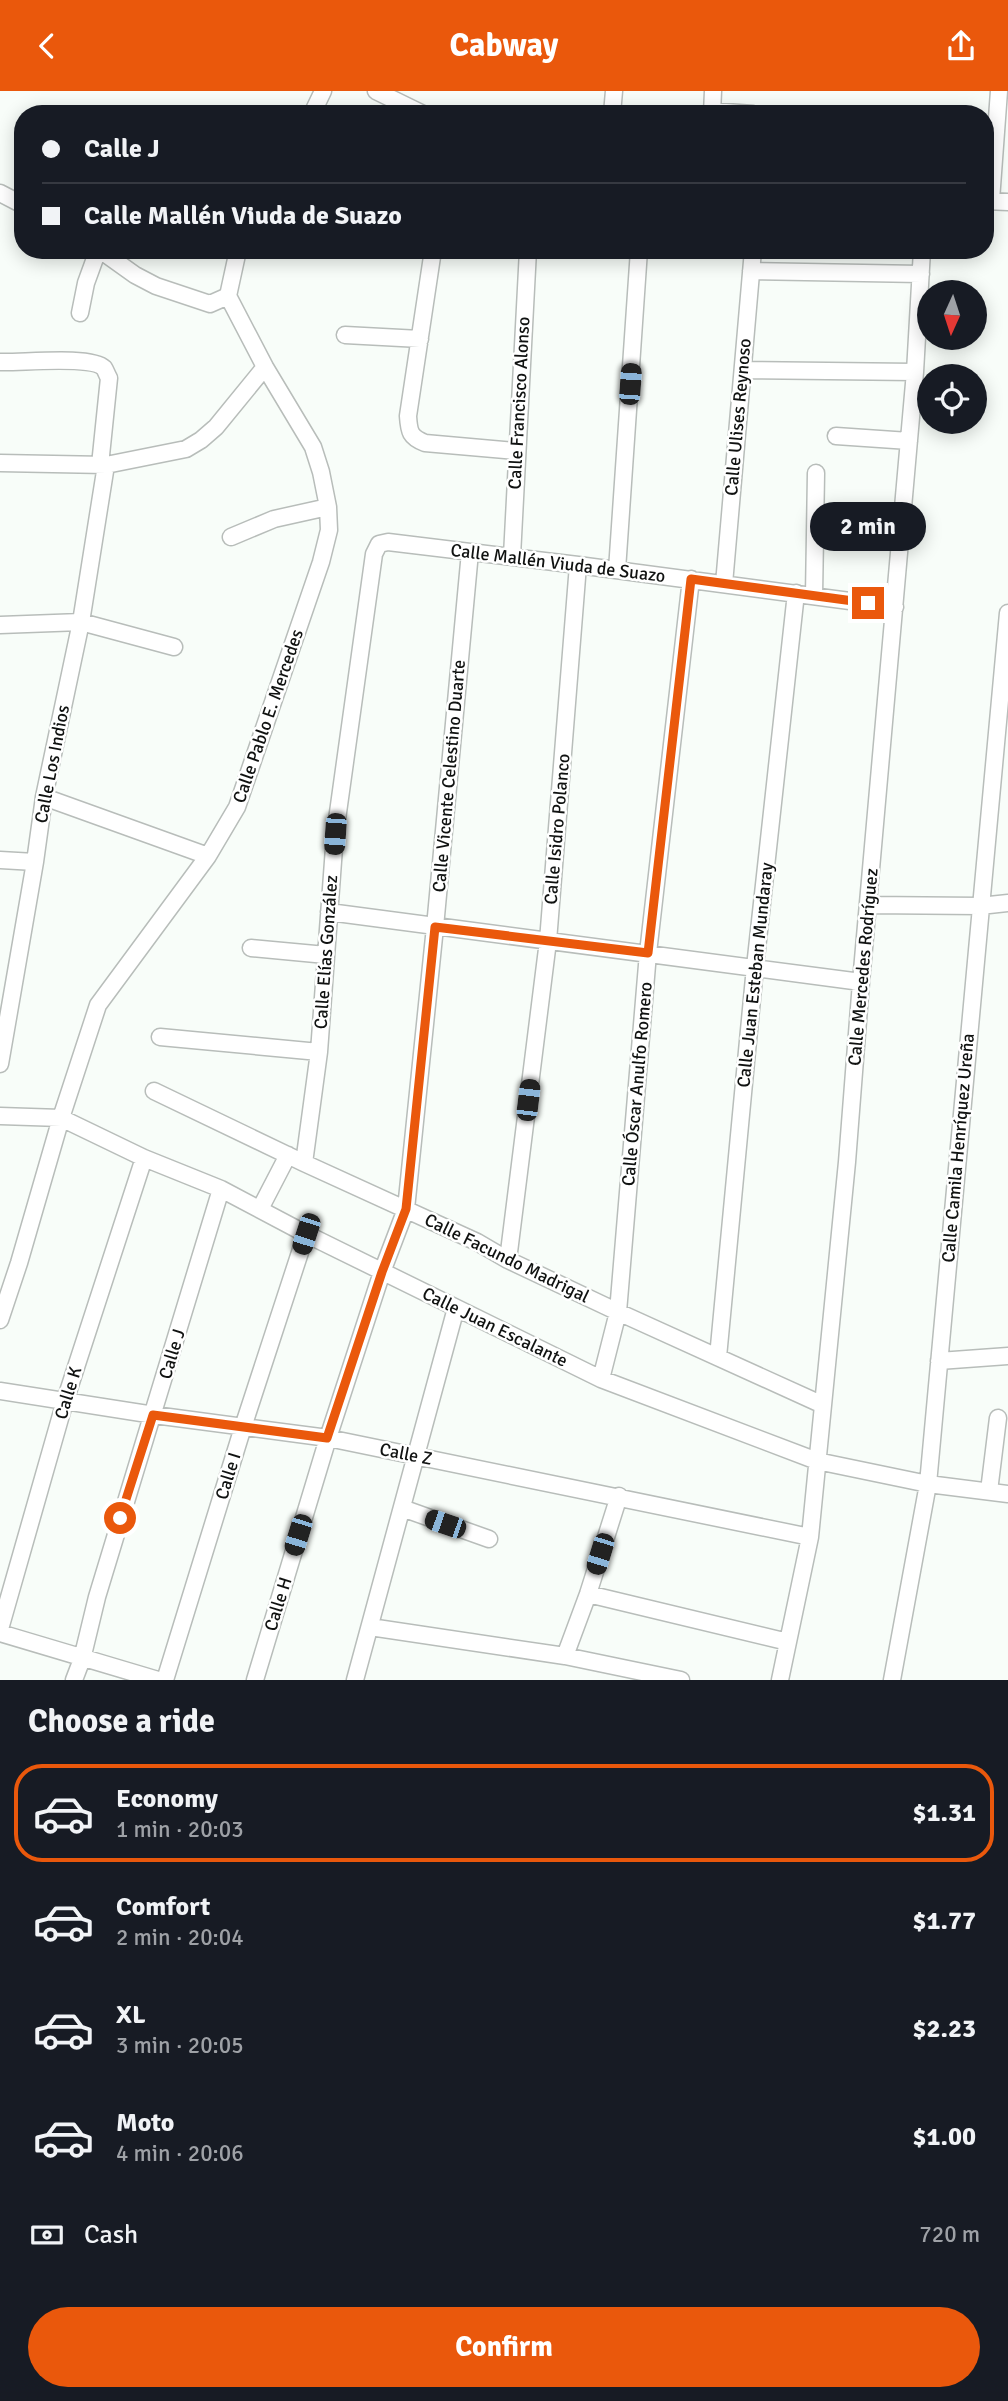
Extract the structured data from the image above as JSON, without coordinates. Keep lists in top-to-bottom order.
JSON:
{
  "streets": {
    "street": [
      "Calle Francisco Alonso",
      "Calle Ulises Reynoso",
      "Calle Mallén Viuda de Suazo",
      "Calle Pablo E. Mercedes",
      "Calle Los Indios",
      "Calle Vicente Celestino Duarte",
      "Calle Isidro Polanco",
      "Calle Elías González",
      "Calle Mercedes Rodríguez",
      "Calle Juan Esteban Mundaray",
      "Calle Óscar Anulfo Romero",
      "Calle Camila Henríquez Ureña",
      "Calle Facundo Madrigal",
      "Calle Juan Escalante",
      "Calle J",
      "Calle K",
      "Calle Z",
      "Calle I",
      "Calle H"
    ]
  },
  "crossings": [
    ["Calle Francisco Alonso", "Calle Mallén Viuda de Suazo"],
    ["Calle Ulises Reynoso", "Calle Mallén Viuda de Suazo"],
    ["Calle Mallén Viuda de Suazo", "Calle Vicente Celestino Duarte"],
    ["Calle Mallén Viuda de Suazo", "Calle Isidro Polanco"],
    ["Calle Mallén Viuda de Suazo", "Calle Elías González"],
    ["Calle Mallén Viuda de Suazo", "Calle Mercedes Rodríguez"],
    ["Calle Mallén Viuda de Suazo", "Calle Juan Esteban Mundaray"],
    ["Calle Mallén Viuda de Suazo", "Calle Óscar Anulfo Romero"],
    ["Calle Pablo E. Mercedes", "Calle Juan Escalante"],
    ["Calle Vicente Celestino Duarte", "Calle Facundo Madrigal"],
    ["Calle Vicente Celestino Duarte", "Calle H"],
    ["Calle Isidro Polanco", "Calle Facundo Madrigal"],
    ["Calle Elías González", "Calle Facundo Madrigal"],
    ["Calle Mercedes Rodríguez", "Calle Facundo Madrigal"],
    ["Calle Mercedes Rodríguez", "Calle Juan Escalante"],
    ["Calle Mercedes Rodríguez", "Calle Z"],
    ["Calle Juan Esteban Mundaray", "Calle Facundo Madrigal"],
    ["Calle Óscar Anulfo Romero", "Calle Facundo Madrigal"],
    ["Calle Óscar Anulfo Romero", "Calle Juan Escalante"],
    ["Calle Camila Henríquez Ureña", "Calle Juan Escalante"],
    ["Calle Facundo Madrigal", "Calle H"],
    ["Calle Juan Escalante", "Calle J"],
    ["Calle Juan Escalante", "Calle K"],
    ["Calle Juan Escalante", "Calle I"],
    ["Calle Juan Escalante", "Calle H"],
    ["Calle J", "Calle Z"],
    ["Calle K", "Calle Z"],
    ["Calle Z", "Calle I"],
    ["Calle Z", "Calle H"]
  ],
  "north": "bottom",
  "page": {
    "header": "Cabway",
    "banner": ["Calle J", "Calle Mallén Viuda de Suazo"],
    "bubble": "2 min",
    "heading": "Choose a ride",
    "list": [
      {
        "name": "Economy",
        "note": "1 min · 20:03",
        "value": "$1.31"
      },
      {
        "name": "Comfort",
        "note": "2 min · 20:04",
        "value": "$1.77"
      },
      {
        "name": "XL",
        "note": "3 min · 20:05",
        "value": "$2.23"
      },
      {
        "name": "Moto",
        "note": "4 min · 20:06",
        "value": "$1.00"
      }
    ],
    "pay": ["Cash", "720 m"],
    "buttons": "Confirm"
  }
}
